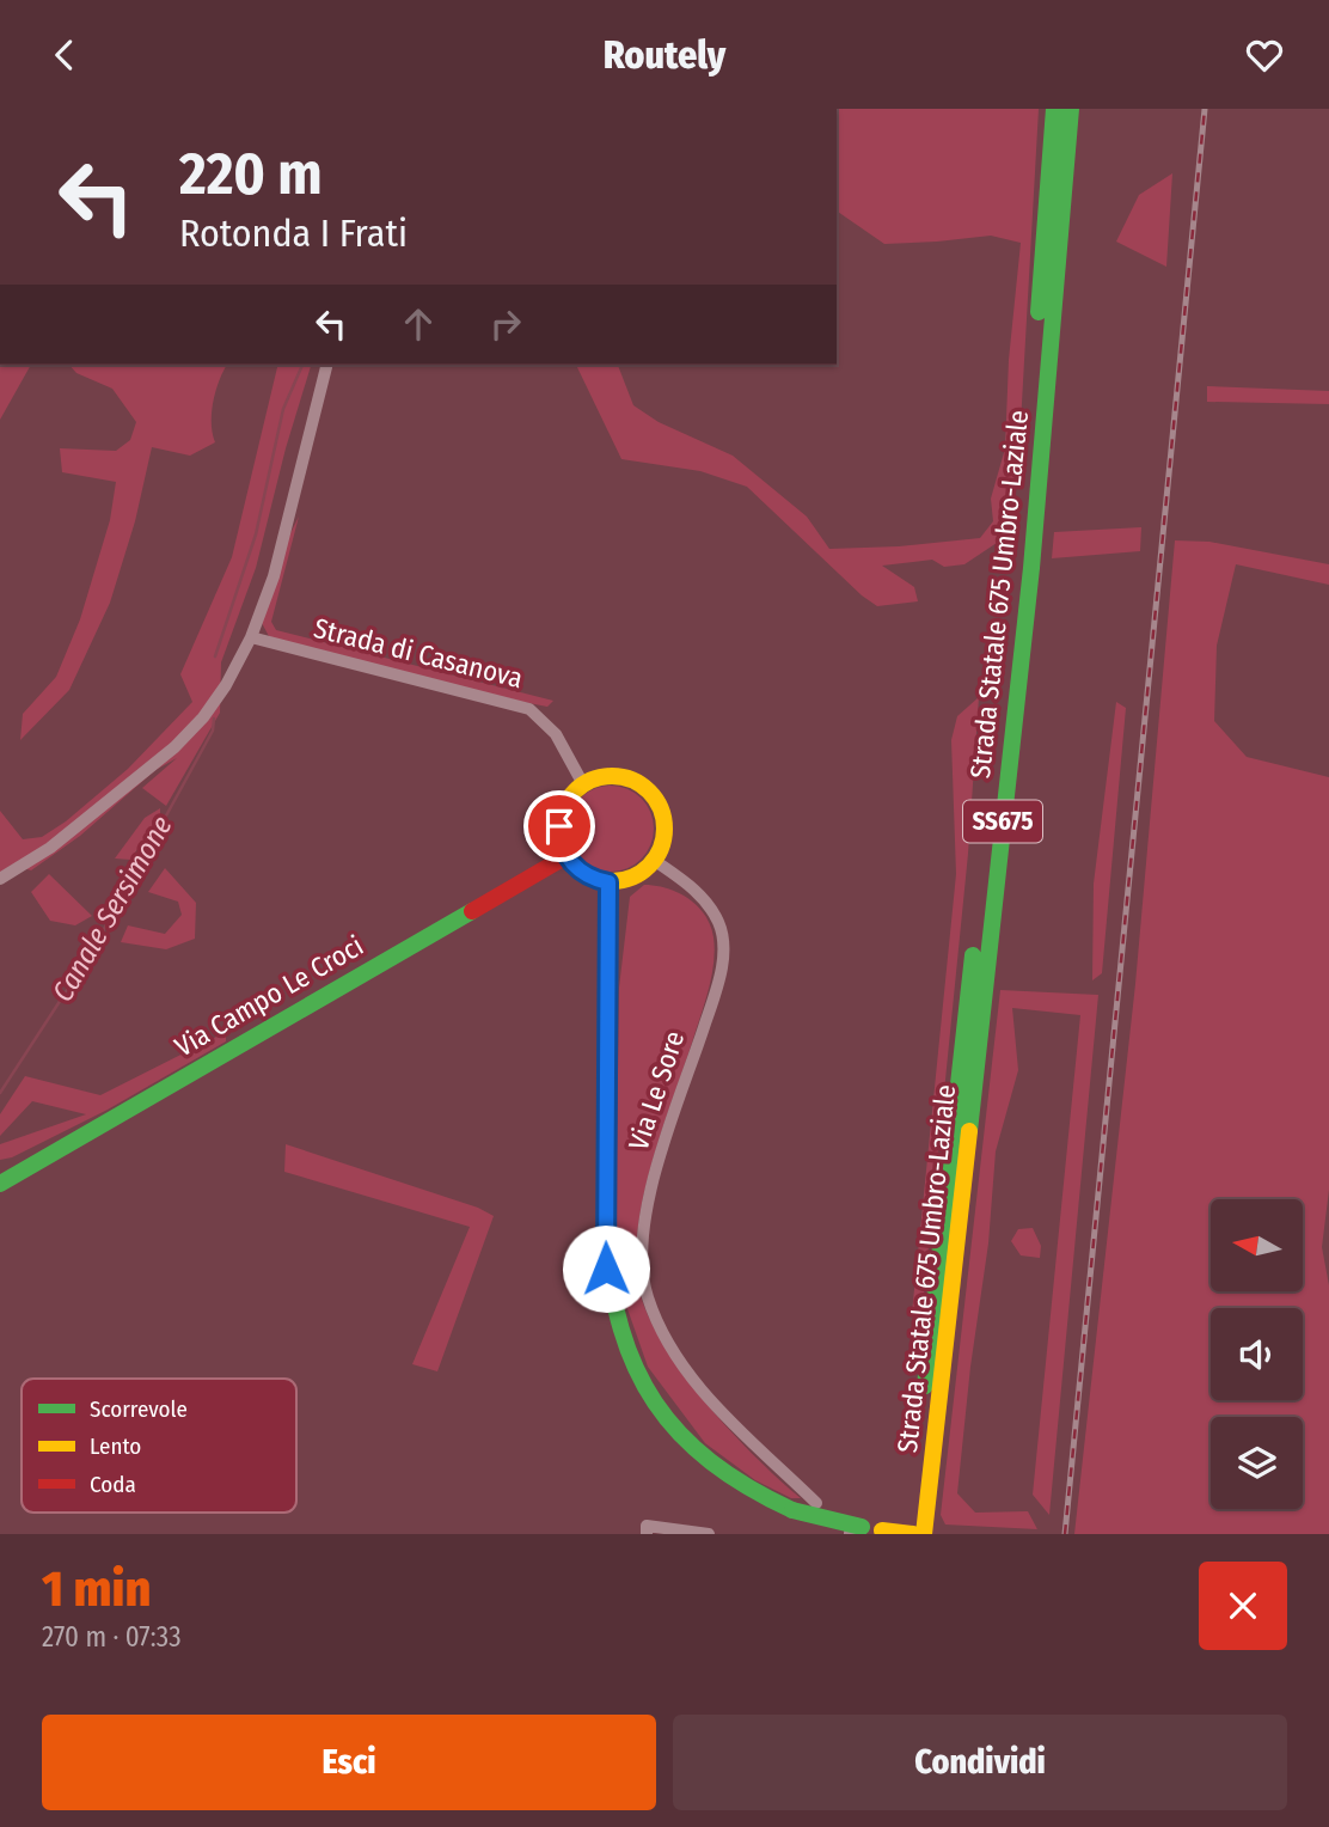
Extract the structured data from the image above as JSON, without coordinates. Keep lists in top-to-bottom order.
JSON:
{
  "streets": {
    "main road": ["Strada Statale 675 Umbro-Laziale", "SS675", "Via Campo Le Croci"],
    "street": ["Strada di Casanova", "Via Le Sore"]
  },
  "crossings": [
    ["Strada di Casanova", "Via Campo Le Croci"],
    ["Strada di Casanova", "Via Le Sore"],
    ["Via Campo Le Croci", "Via Le Sore"]
  ],
  "water": ["Canale Sersimone"],
  "legend": ["Scorrevole", "Lento", "Coda"],
  "north": "left",
  "page": {
    "header": "Routely",
    "turn": ["220 m", "Rotonda I Frati"],
    "heading": ["1 min", "270 m · 07:33"],
    "buttons": ["Esci", "Condividi"]
  }
}
